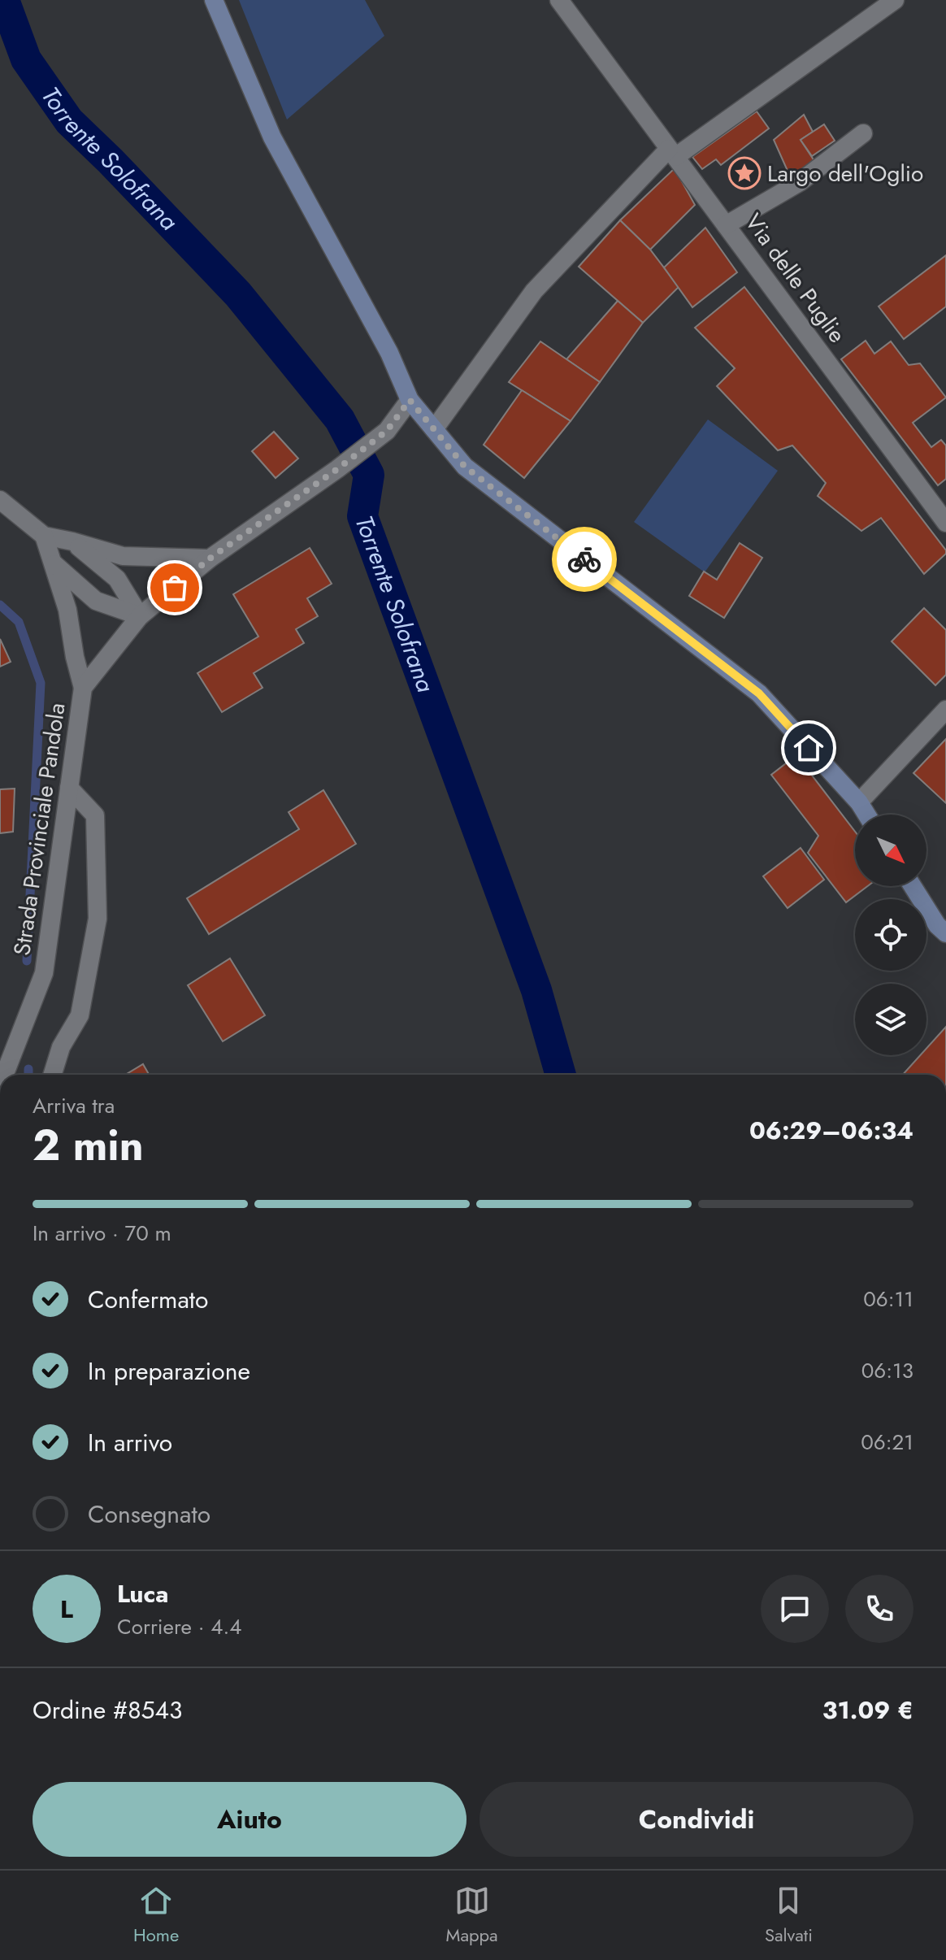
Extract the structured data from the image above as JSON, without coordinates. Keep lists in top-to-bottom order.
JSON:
{
  "streets": {
    "street": ["Via delle Puglie", "Strada Provinciale Pandola"]
  },
  "water": ["Torrente Solofrana"],
  "places": {
    "place": ["Largo dell'Oglio"]
  },
  "north": "bottom right",
  "page": {
    "heading": ["2 min", "Arriva tra", "06:29–06:34"],
    "panel": [
      "Luca",
      "Corriere · 4.4",
      "Ordine #8543",
      "31.09 €"
    ],
    "bar": "In arrivo · 70 m",
    "list": [
      ["Confermato", "06:11"],
      ["In preparazione", "06:13"],
      ["In arrivo", "06:21"],
      "Consegnato"
    ],
    "round": "L",
    "buttons": ["Aiuto", "Condividi"],
    "tabs": ["Home", "Mappa", "Salvati"]
  }
}
